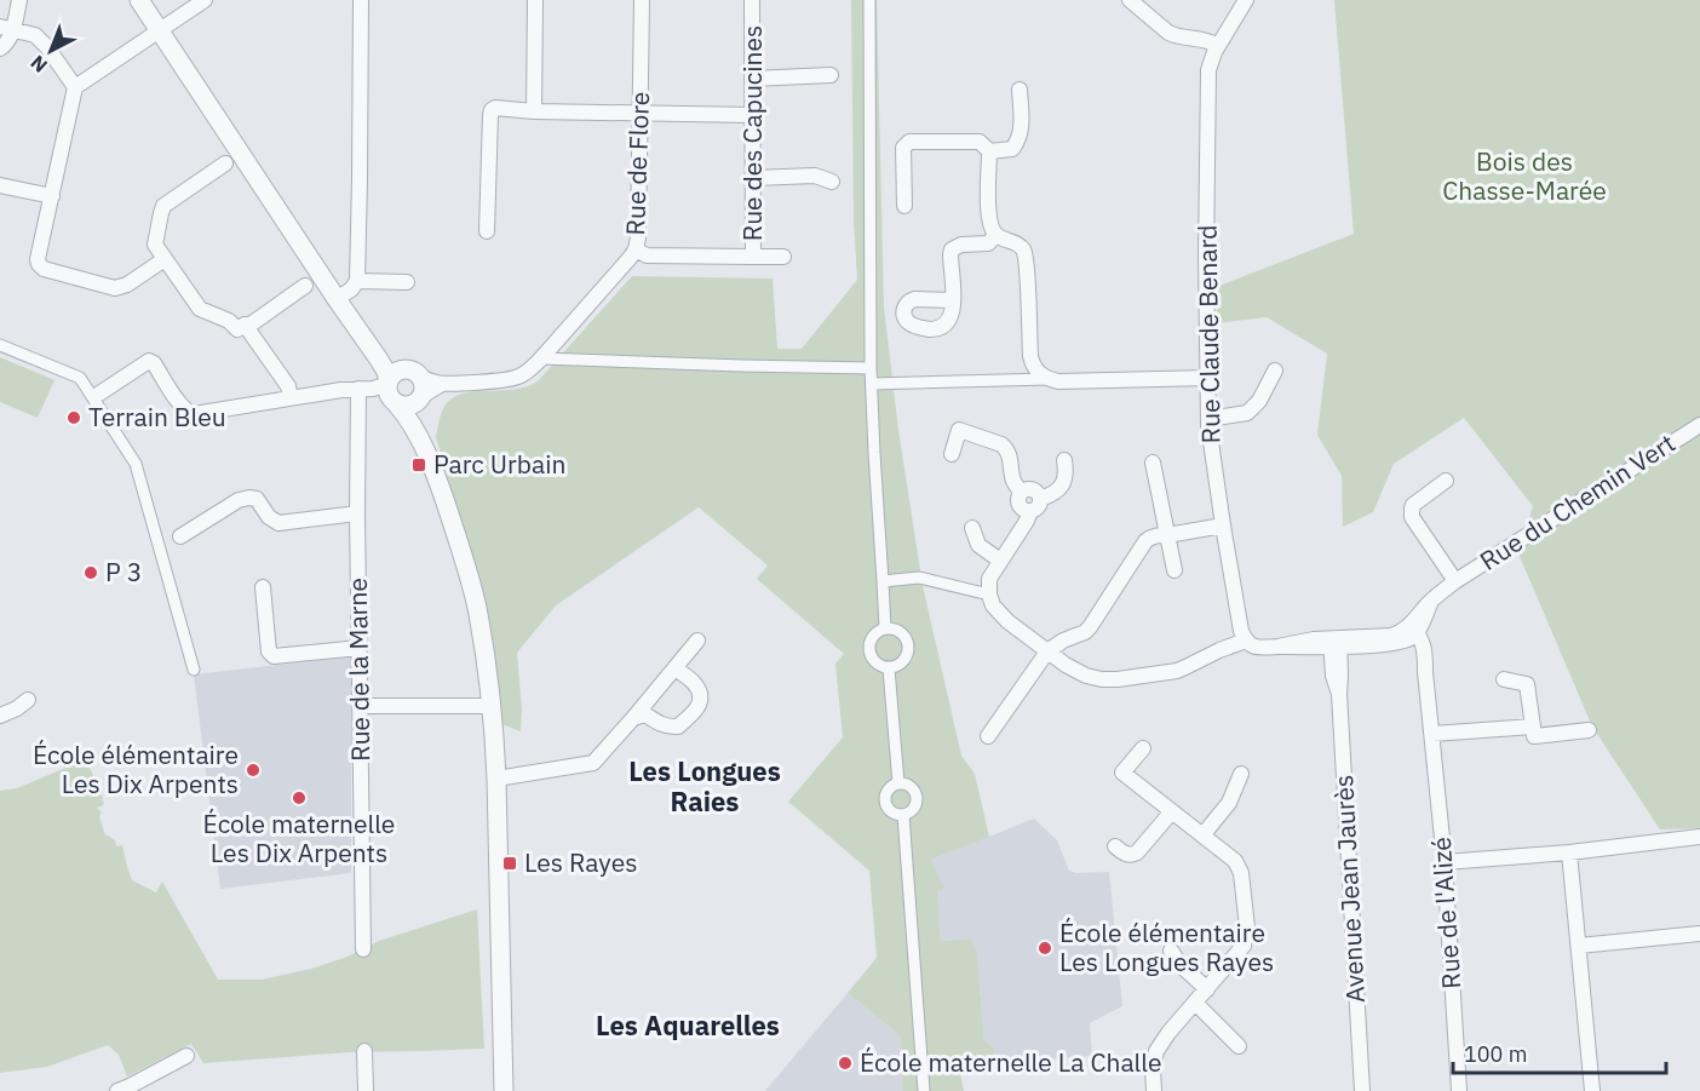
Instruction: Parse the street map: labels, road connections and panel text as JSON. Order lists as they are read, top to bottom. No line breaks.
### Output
{"streets":{"street":["Rue des Capucines","Rue de Flore","Rue Claude Benard","Rue du Chemin Vert","Rue de la Marne","Avenue Jean Jaurès","Rue de l'Alizé"]},"crossings":[["Rue de Flore","Rue de la Marne"],["Rue du Chemin Vert","Rue de l'Alizé"]],"districts":["Les Longues Raies","Les Aquarelles"],"parks":["Bois des Chasse-Marée"],"places":{"other":["Terrain Bleu","P 3","École élémentaire Les Dix Arpents","École maternelle Les Dix Arpents","École élémentaire Les Longues Rayes","École maternelle La Challe"],"transit":["Parc Urbain","Les Rayes"]},"scale_bar":"100 m","north":"bottom left"}
